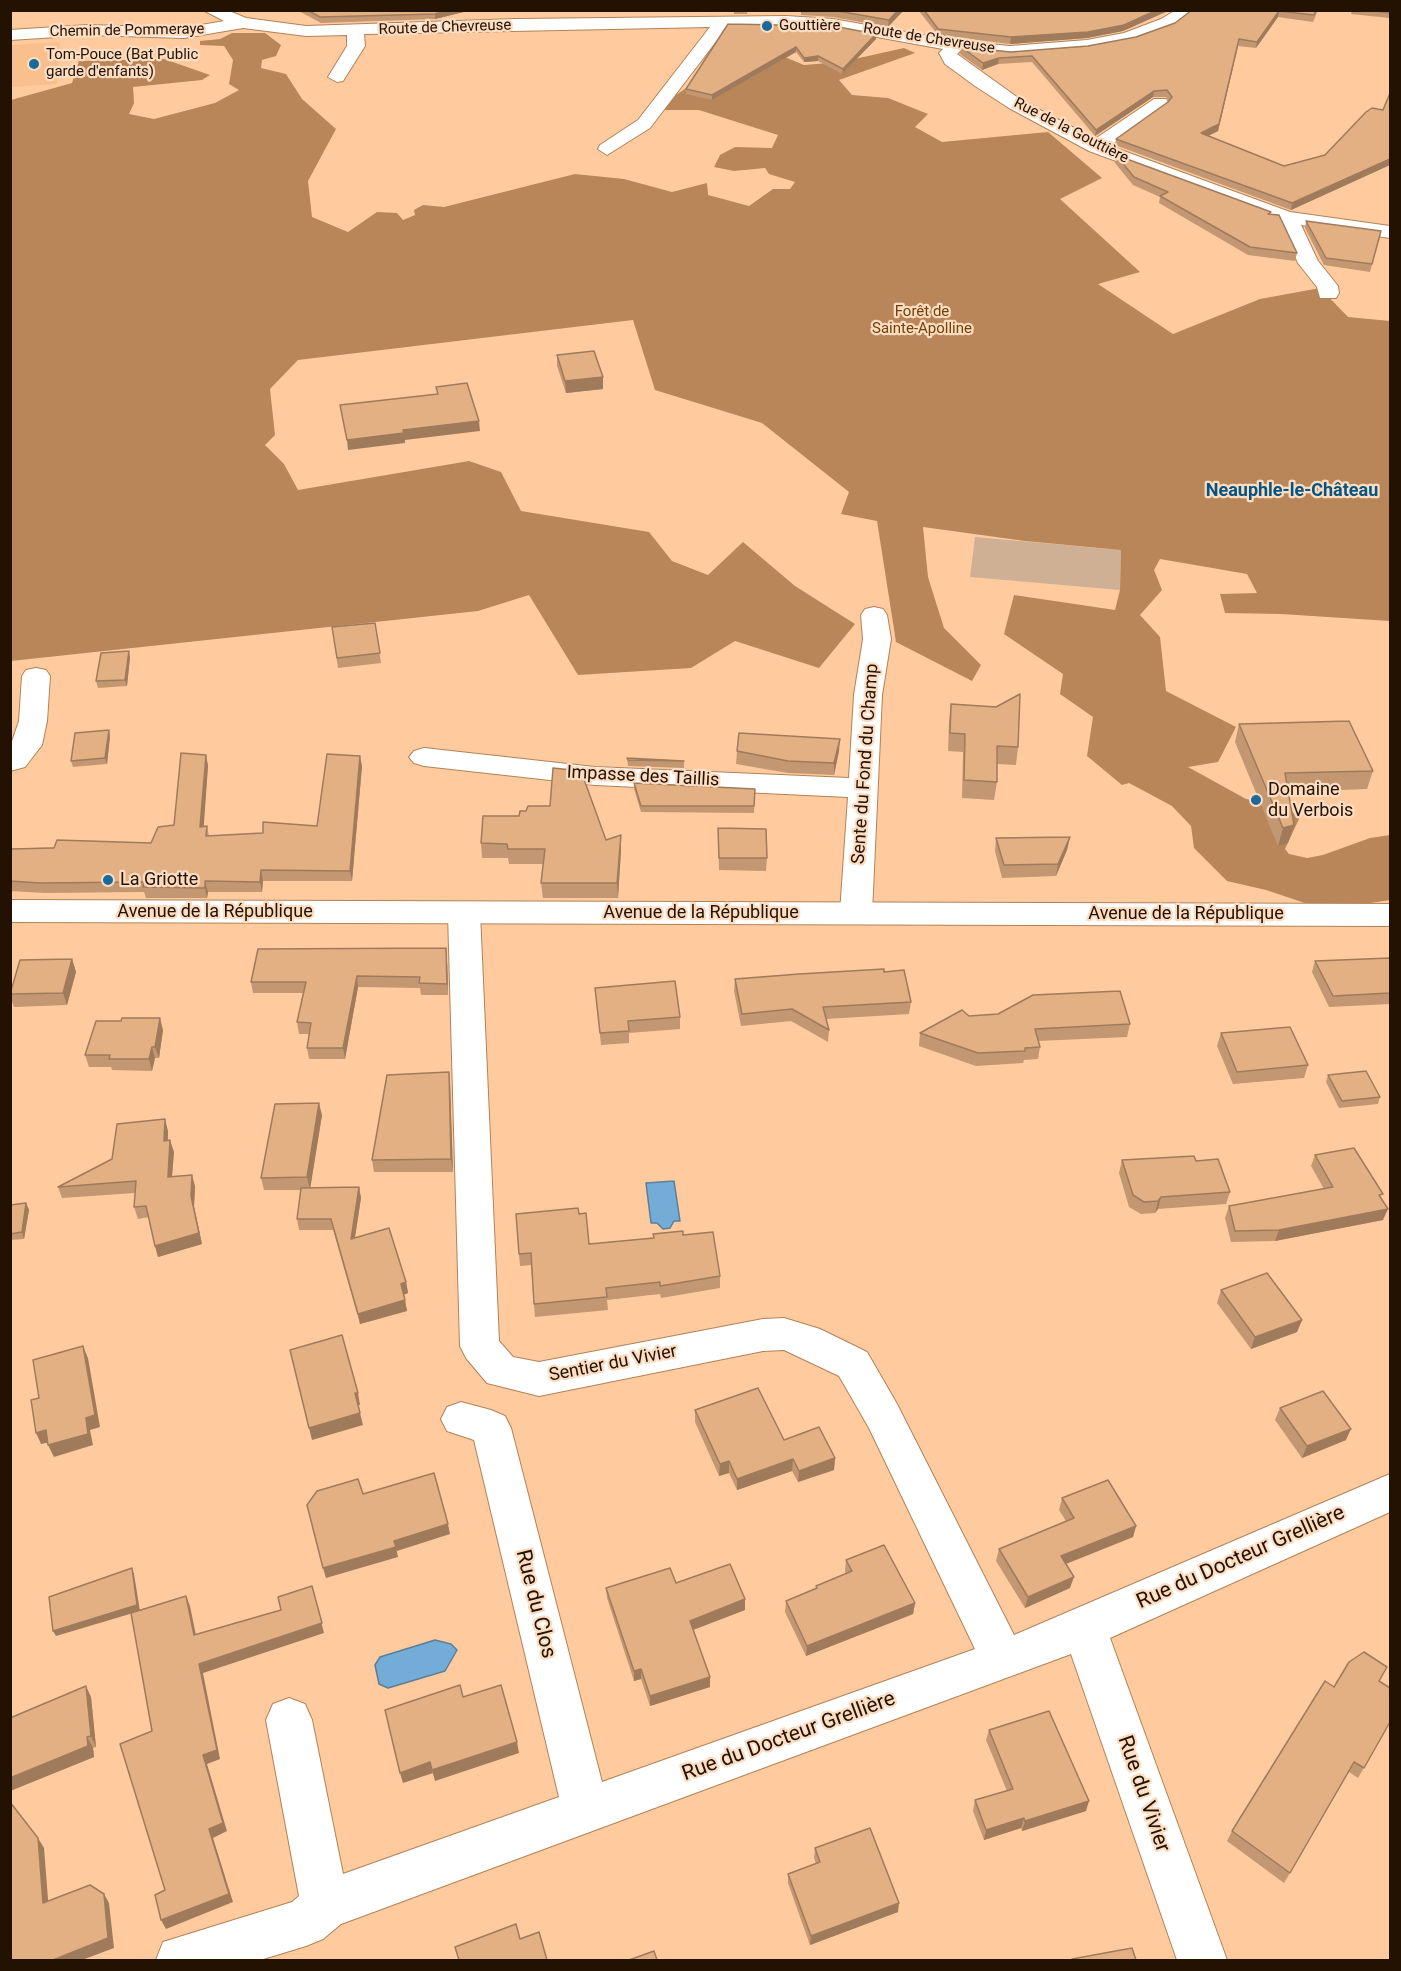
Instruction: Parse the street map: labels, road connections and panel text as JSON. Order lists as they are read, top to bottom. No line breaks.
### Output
{"streets":{"street":["Route de Chevreuse","Chemin de Pommeraye","Rue de la Gouttière","Sente du Fond du Champ","Impasse des Taillis","Avenue de la République","Sentier du Vivier","Rue du Docteur Grellière","Rue du Clos","Rue du Vivier"]},"crossings":[["Route de Chevreuse","Chemin de Pommeraye"],["Route de Chevreuse","Rue de la Gouttière"],["Sente du Fond du Champ","Impasse des Taillis"],["Sente du Fond du Champ","Avenue de la République"],["Avenue de la République","Sentier du Vivier"],["Sentier du Vivier","Rue du Docteur Grellière"],["Rue du Docteur Grellière","Rue du Clos"],["Rue du Docteur Grellière","Rue du Vivier"]],"districts":["Neauphle-le-Château"],"parks":["Forêt de Sainte-Apolline"],"places":["Gouttière","Tom-Pouce (Bat Public garde d'enfants)","Domaine du Verbois","La Griotte"]}
